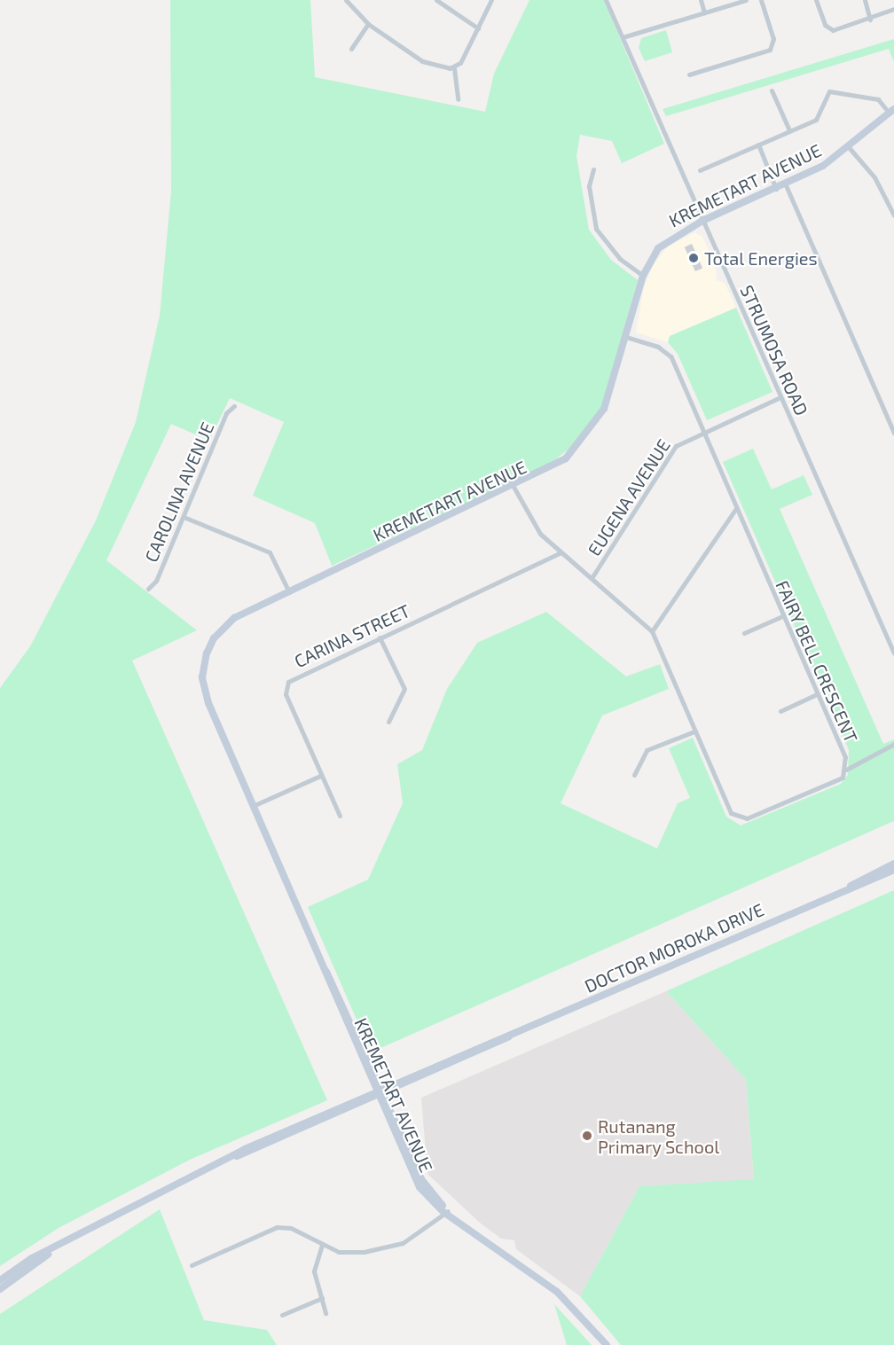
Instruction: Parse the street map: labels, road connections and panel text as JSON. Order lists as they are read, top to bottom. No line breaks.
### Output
{"streets":{"street":["KREMETART AVENUE","STRUMOSA ROAD","CAROLINA AVENUE","EUGENA AVENUE","CARINA STREET","FAIRY BELL CRESCENT","DOCTOR MOROKA DRIVE"]},"crossings":[["KREMETART AVENUE","STRUMOSA ROAD"],["KREMETART AVENUE","FAIRY BELL CRESCENT"],["KREMETART AVENUE","DOCTOR MOROKA DRIVE"],["STRUMOSA ROAD","EUGENA AVENUE"],["EUGENA AVENUE","FAIRY BELL CRESCENT"],["CARINA STREET","FAIRY BELL CRESCENT"]],"places":["Total Energies","Rutanang Primary School"]}
